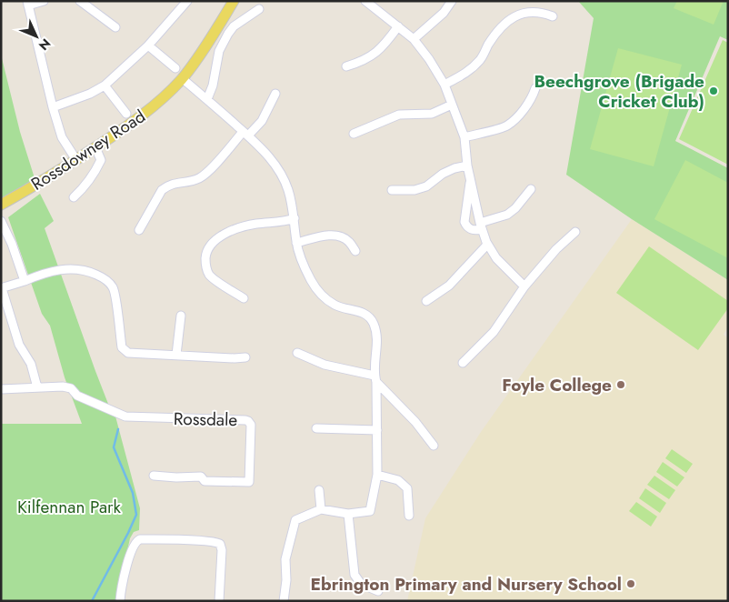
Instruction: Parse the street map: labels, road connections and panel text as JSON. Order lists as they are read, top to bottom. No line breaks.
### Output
{"streets":{"main road":["Rossdowney Road"],"street":["Rossdale"]},"parks":["Kilfennan Park"],"places":["Beechgrove (Brigade Cricket Club)","Foyle College","Ebrington Primary and Nursery School"],"north":"bottom right"}
